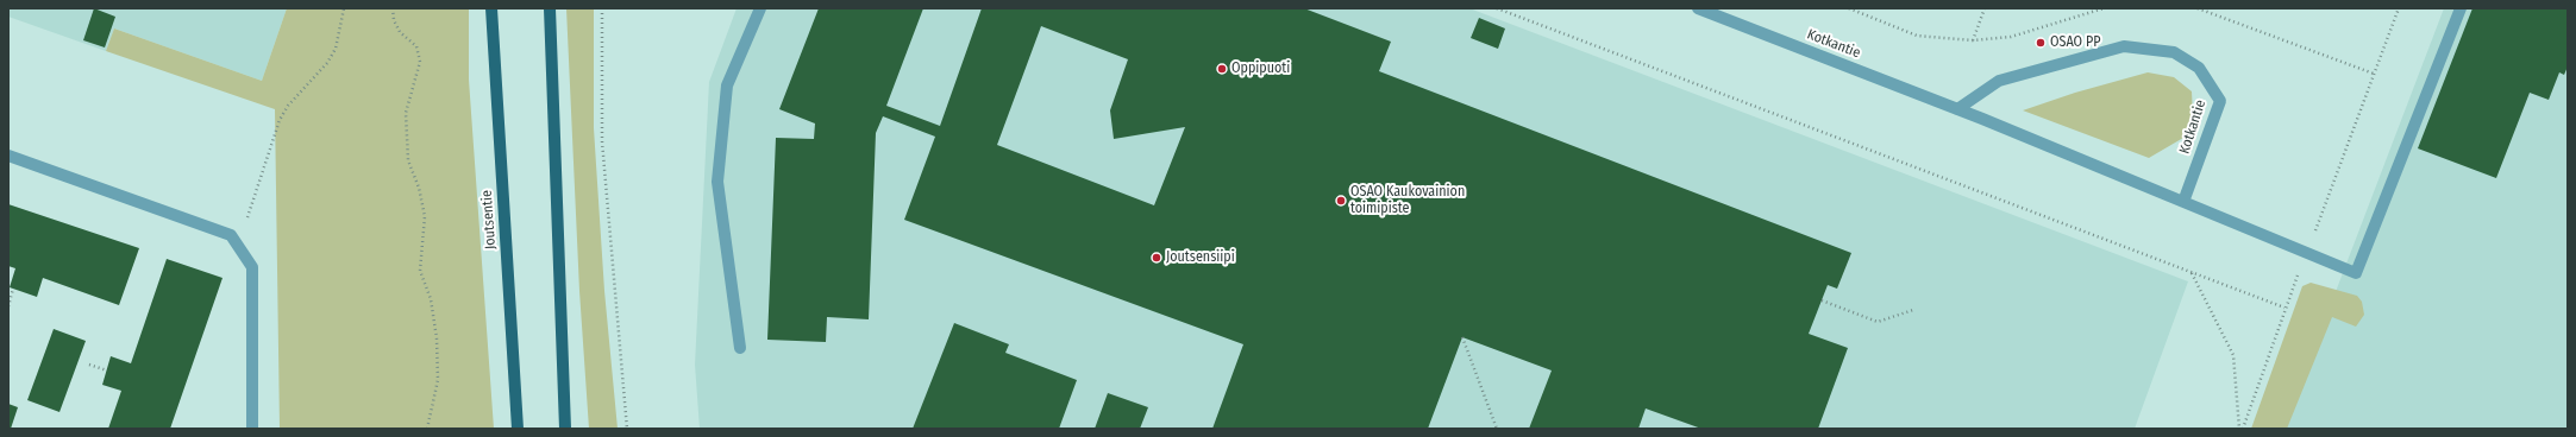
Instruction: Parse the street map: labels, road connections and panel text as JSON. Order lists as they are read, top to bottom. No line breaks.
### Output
{"streets":{"main road":["Joutsentie"],"street":["Kotkantie"]},"places":["OSAO PP","Oppipuoti","OSAO Kaukovainion toimipiste","Joutsensiipi"]}
